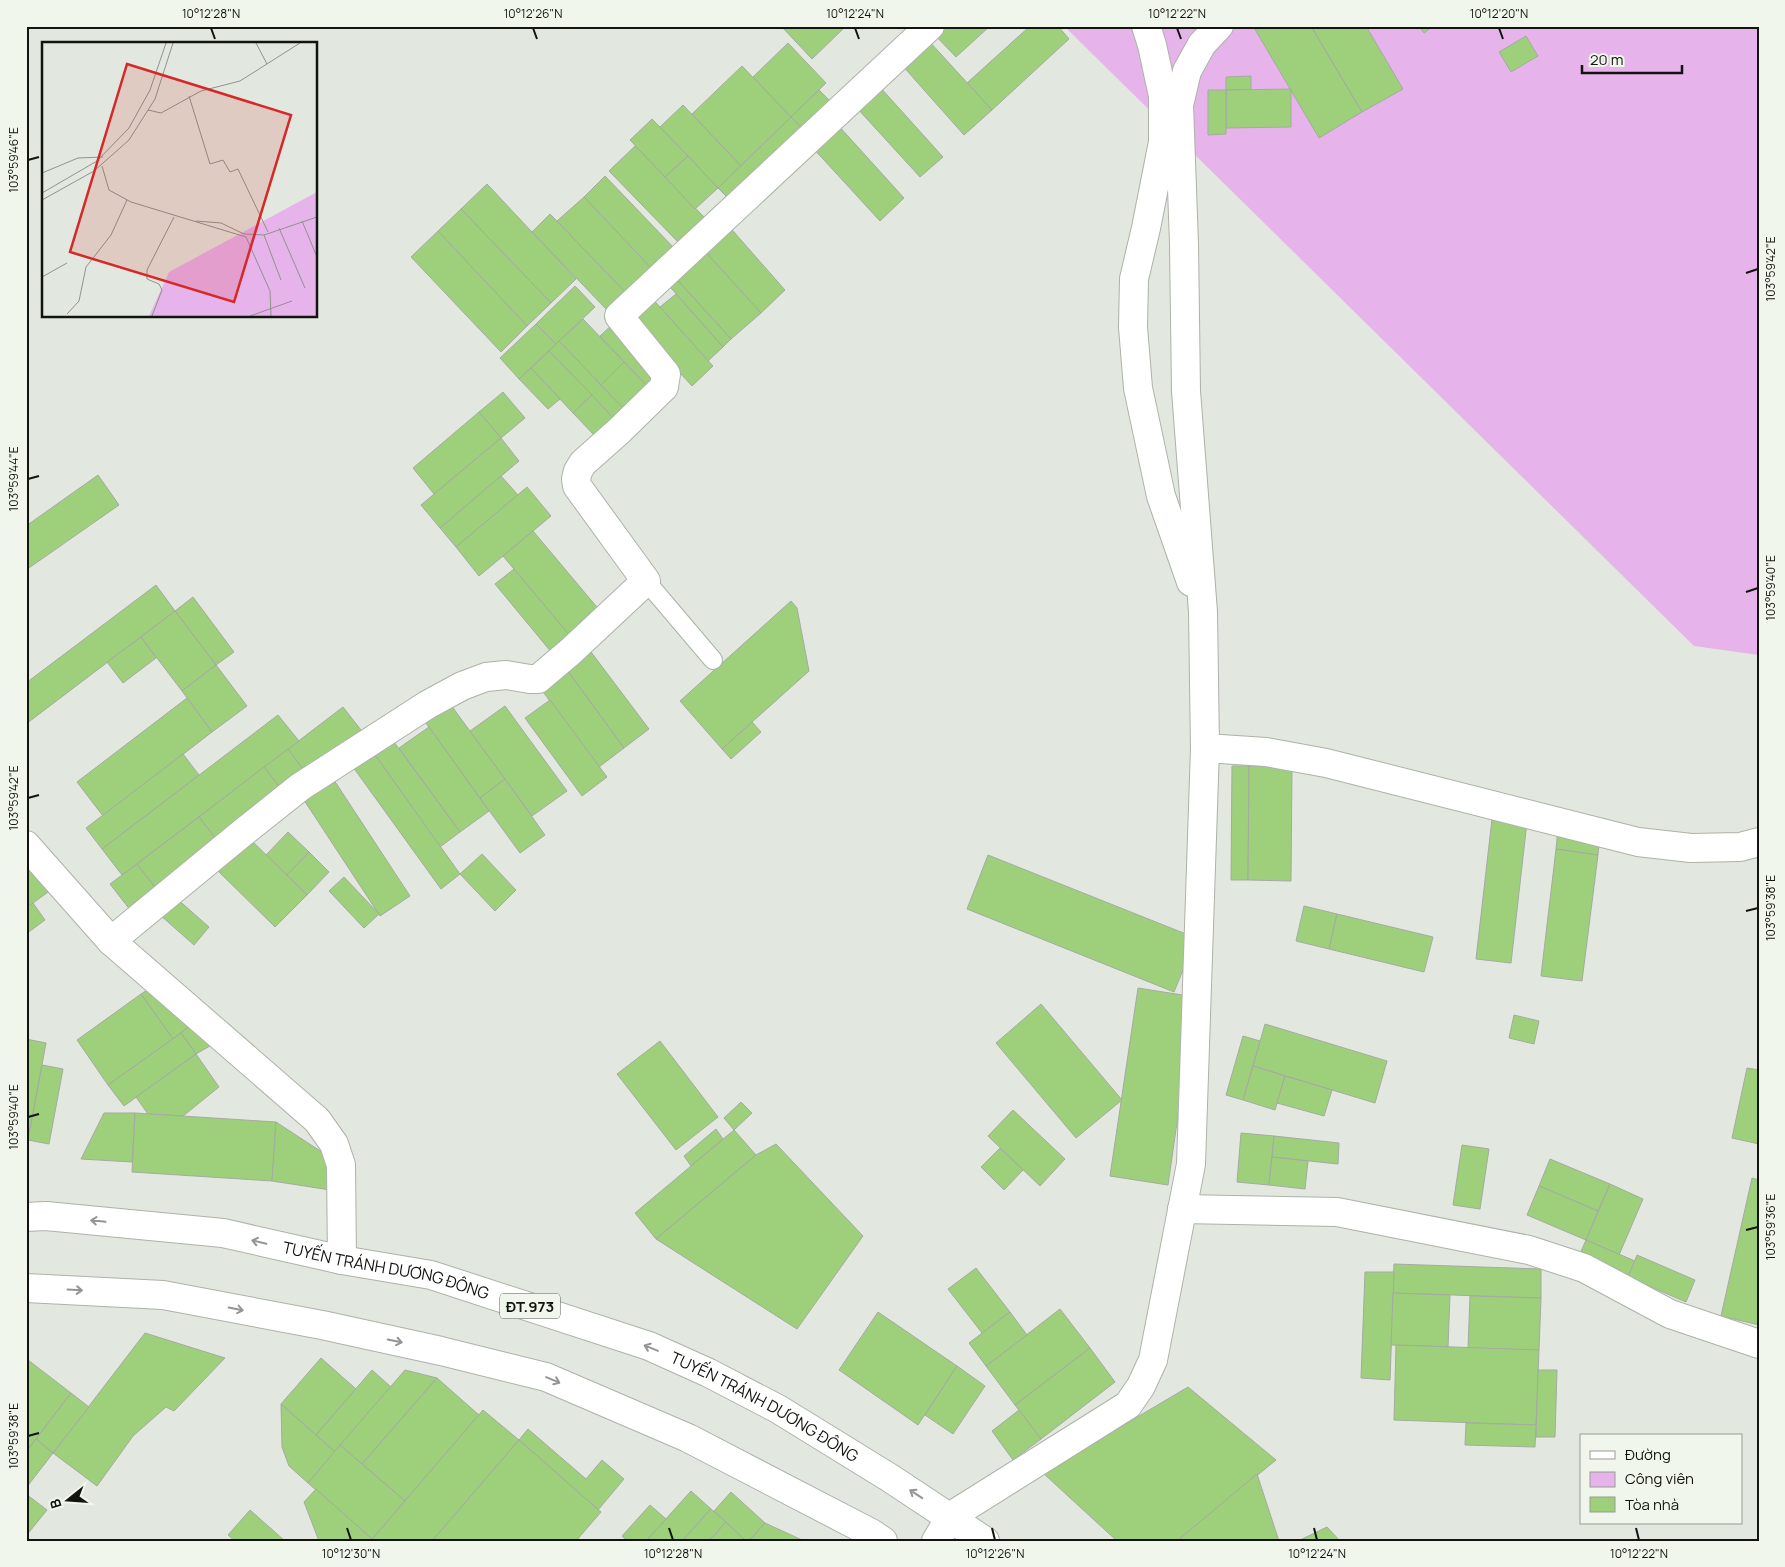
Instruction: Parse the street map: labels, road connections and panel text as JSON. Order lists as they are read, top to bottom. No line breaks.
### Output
{"streets":{"street":["TUYẾN TRÁNH DƯƠNG ĐÔNG","ĐT.973"]},"legend":["Đường","Công viên","Tòa nhà"],"scale_bar":"20 m","north":"left","coordinates":["10°12'28\"N","10°12'26\"N","10°12'24\"N","10°12'22\"N","10°12'20\"N","103°59'46\"E","103°59'42\"E","103°59'44\"E","103°59'40\"E","103°59'38\"E","103°59'36\"E","10°12'30\"N"]}
